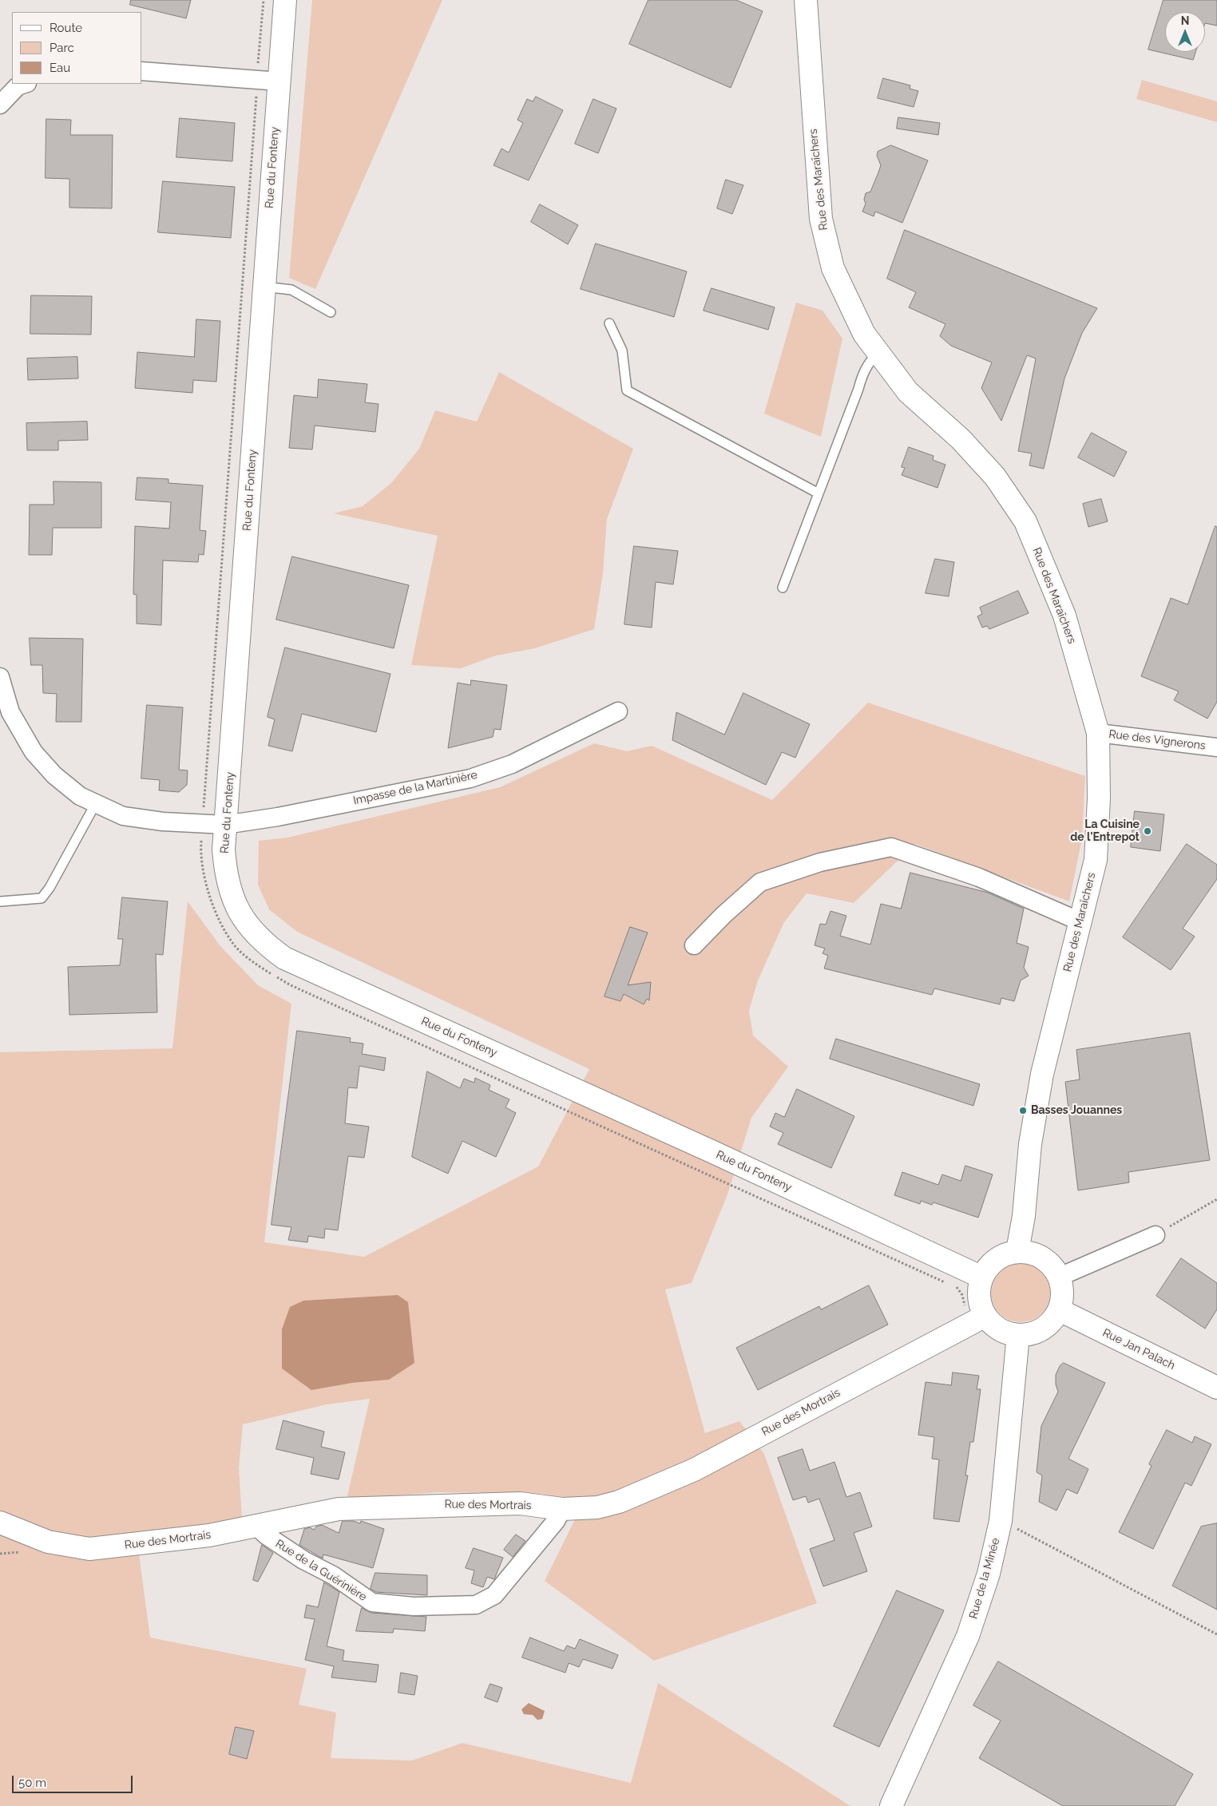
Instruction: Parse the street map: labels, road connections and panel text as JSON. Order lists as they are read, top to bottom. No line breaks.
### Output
{"streets":{"street":["Rue du Fonteny","Rue des Maraîchers","Rue des Vignerons","Impasse de la Martinière","Rue Jan Palach","Rue des Mortrais","Rue de la Guérinière","Rue de la Minée"]},"crossings":[["Rue du Fonteny","Rue des Maraîchers"],["Rue du Fonteny","Impasse de la Martinière"],["Rue du Fonteny","Rue Jan Palach"],["Rue du Fonteny","Rue des Mortrais"],["Rue du Fonteny","Rue de la Minée"],["Rue des Maraîchers","Rue des Vignerons"],["Rue des Maraîchers","Rue Jan Palach"],["Rue des Maraîchers","Rue des Mortrais"],["Rue des Maraîchers","Rue de la Minée"],["Rue Jan Palach","Rue des Mortrais"],["Rue Jan Palach","Rue de la Minée"],["Rue des Mortrais","Rue de la Guérinière"],["Rue des Mortrais","Rue de la Minée"]],"places":["La Cuisine de l'Entrepot","Basses Jouannes"],"legend":["Route","Parc","Eau"],"scale_bar":"50 m","north":"top"}
